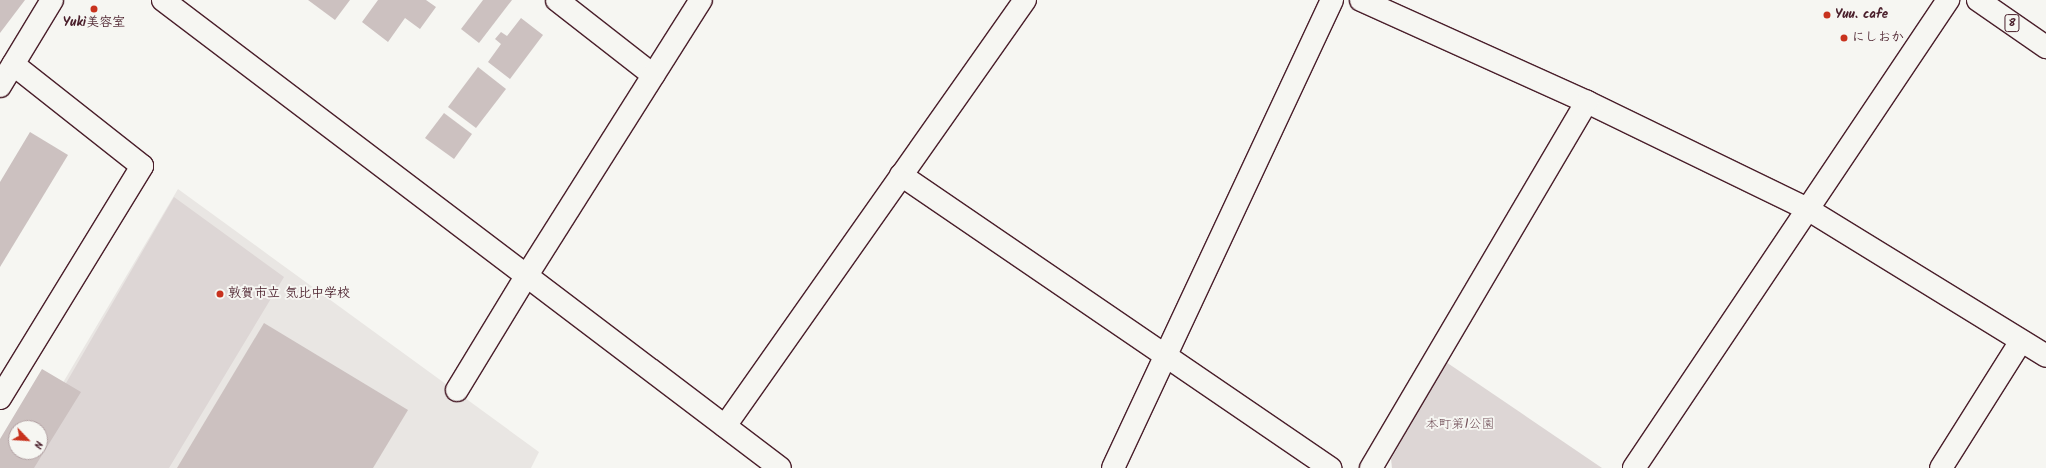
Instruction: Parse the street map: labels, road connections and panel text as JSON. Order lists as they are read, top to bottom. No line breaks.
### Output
{"streets":{"main road":["8"]},"parks":["本町第1公園"],"places":["Yuki美容室","Yuu. cafe","にしおか","敦賀市立 気比中学校"],"north":"bottom right"}
